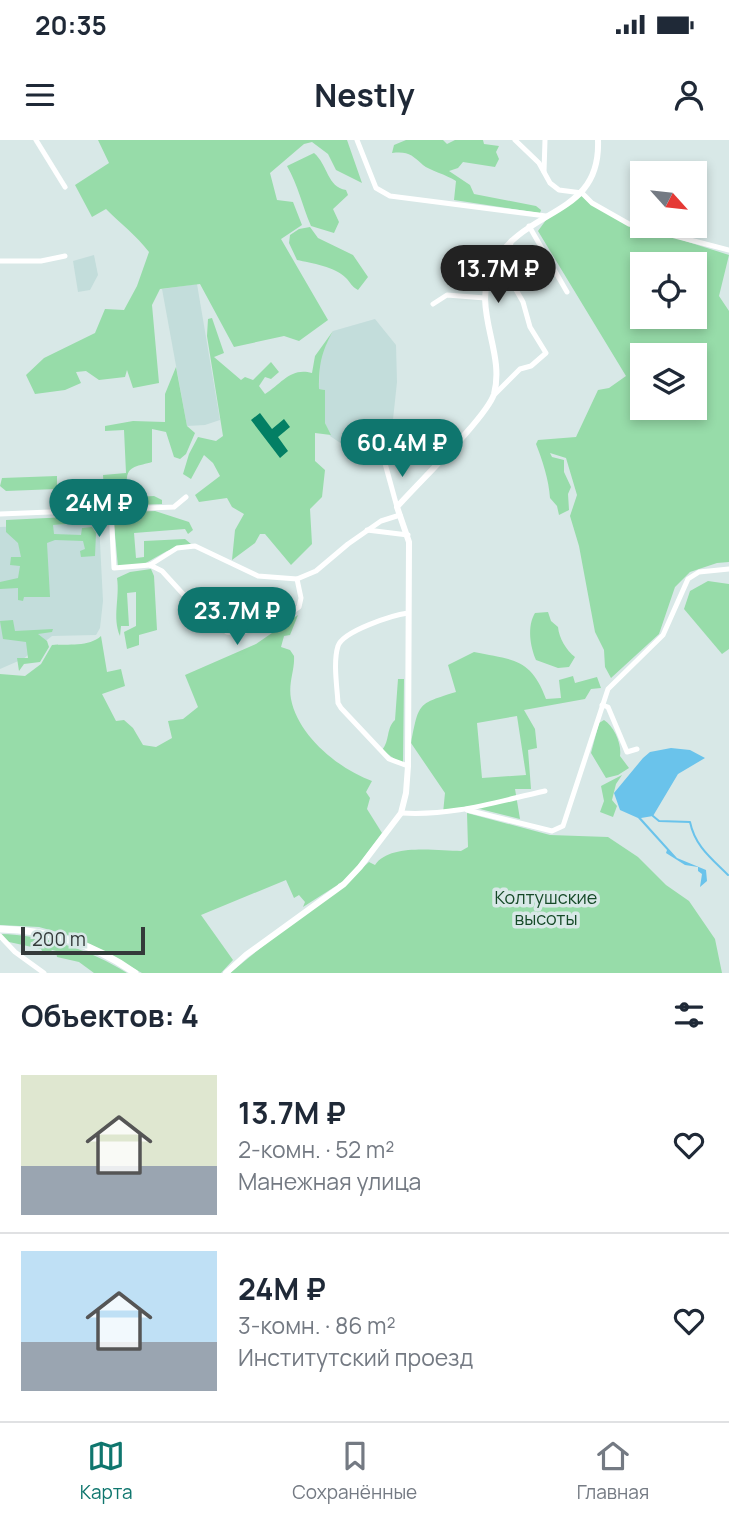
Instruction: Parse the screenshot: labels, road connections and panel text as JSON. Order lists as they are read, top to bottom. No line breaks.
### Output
{"parks":["Колтушские высоты"],"scale_bar":"200 m","north":"bottom right","page":{"status":"20:35","header":"Nestly","price":["13.7M ₽","60.4M ₽","24M ₽","23.7M ₽"],"scale":"200 m","heading":"Объектов: 4","list":[{"name":"13.7M ₽","note":"2-комн. · 52 m² · Манежная улица"},{"name":"24M ₽","note":"3-комн. · 86 m² · Институтский проезд"}],"tabs":["Карта","Сохранённые","Главная"]}}
